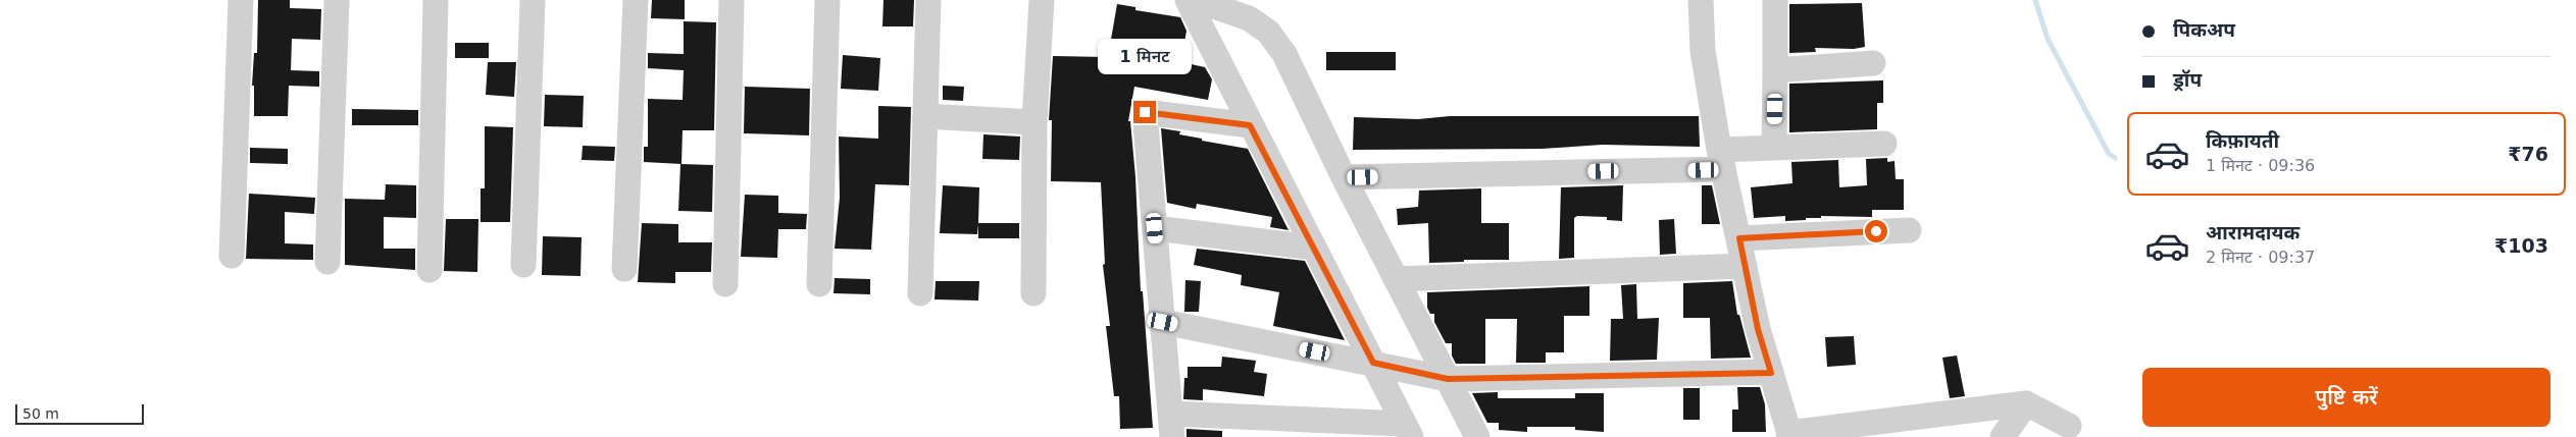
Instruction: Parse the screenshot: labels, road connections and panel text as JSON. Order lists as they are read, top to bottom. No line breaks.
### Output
{"scale_bar":"50 m","page":{"banner":["पिकअप","ड्रॉप"],"bubble":"1 मिनट","list":[{"name":"किफ़ायती","note":"1 मिनट · 09:36","value":"₹76"},{"name":"आरामदायक","note":"2 मिनट · 09:37","value":"₹103"}],"buttons":"पुष्टि करें","scale":"50 m"}}
